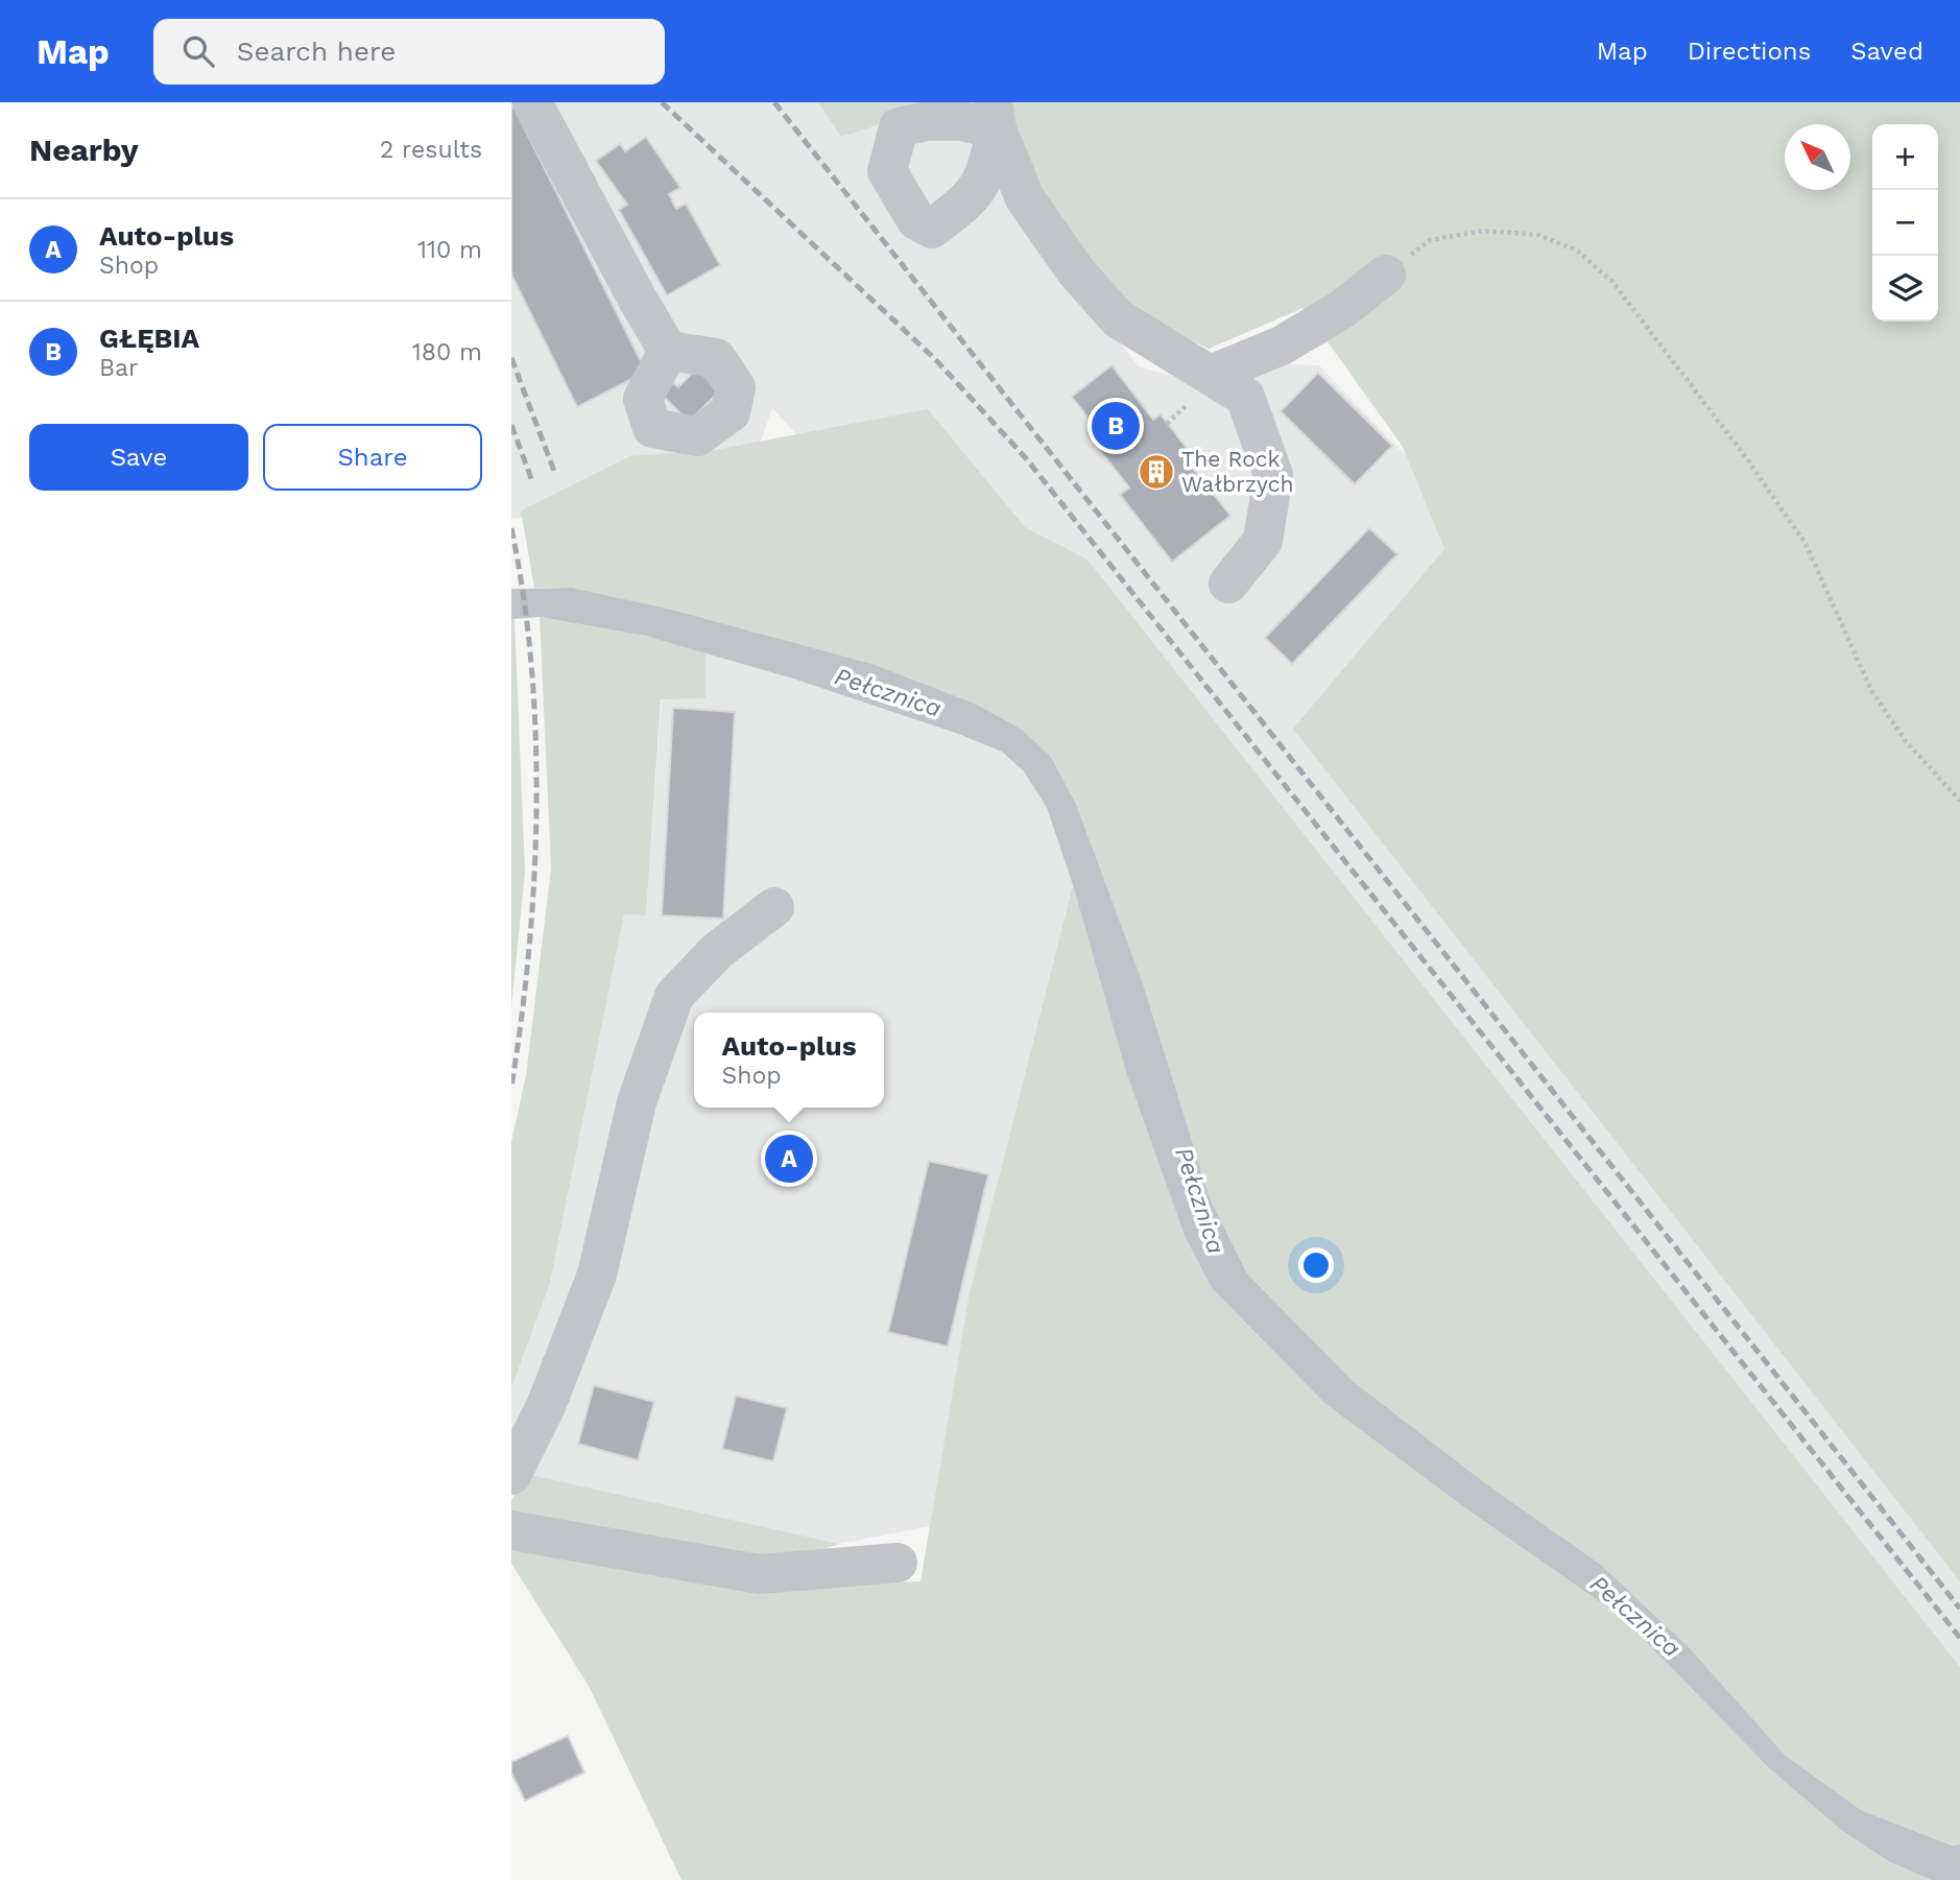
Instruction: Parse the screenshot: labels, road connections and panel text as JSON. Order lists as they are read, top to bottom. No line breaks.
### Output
{"water":["Pełcznica"],"places":{"building":["The Rock Wałbrzych"]},"north":"top left","page":{"header":"Map","search":"Search here","nav":["Map","Directions","Saved"],"heading":["Nearby","2 results"],"map_buttons":["+","−"],"list":[{"mark":"A","name":"Auto-plus","note":"Shop","value":"110 m"},{"mark":"B","name":"GŁĘBIA","note":"Bar","value":"180 m"}],"pins":["B","A"],"buttons":["Save","Share"],"popup":["Auto-plus","Shop"]}}
